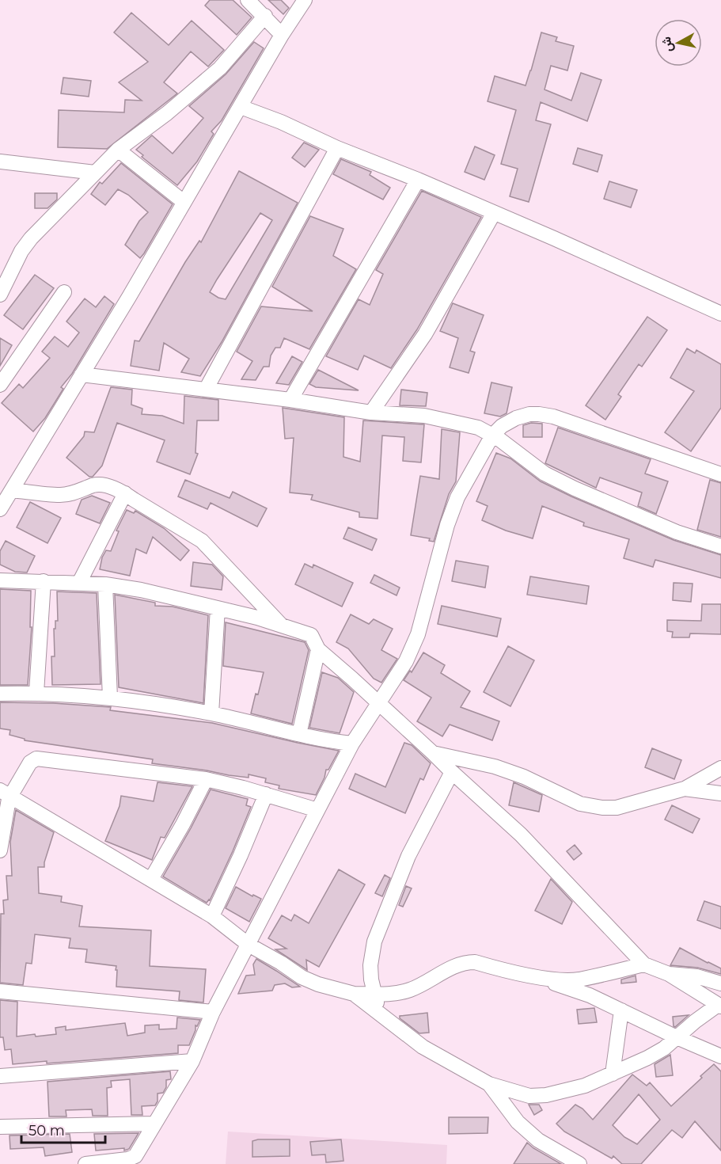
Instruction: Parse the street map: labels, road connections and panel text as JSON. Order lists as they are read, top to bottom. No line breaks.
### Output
{"scale_bar":"50 m","north":"left"}
